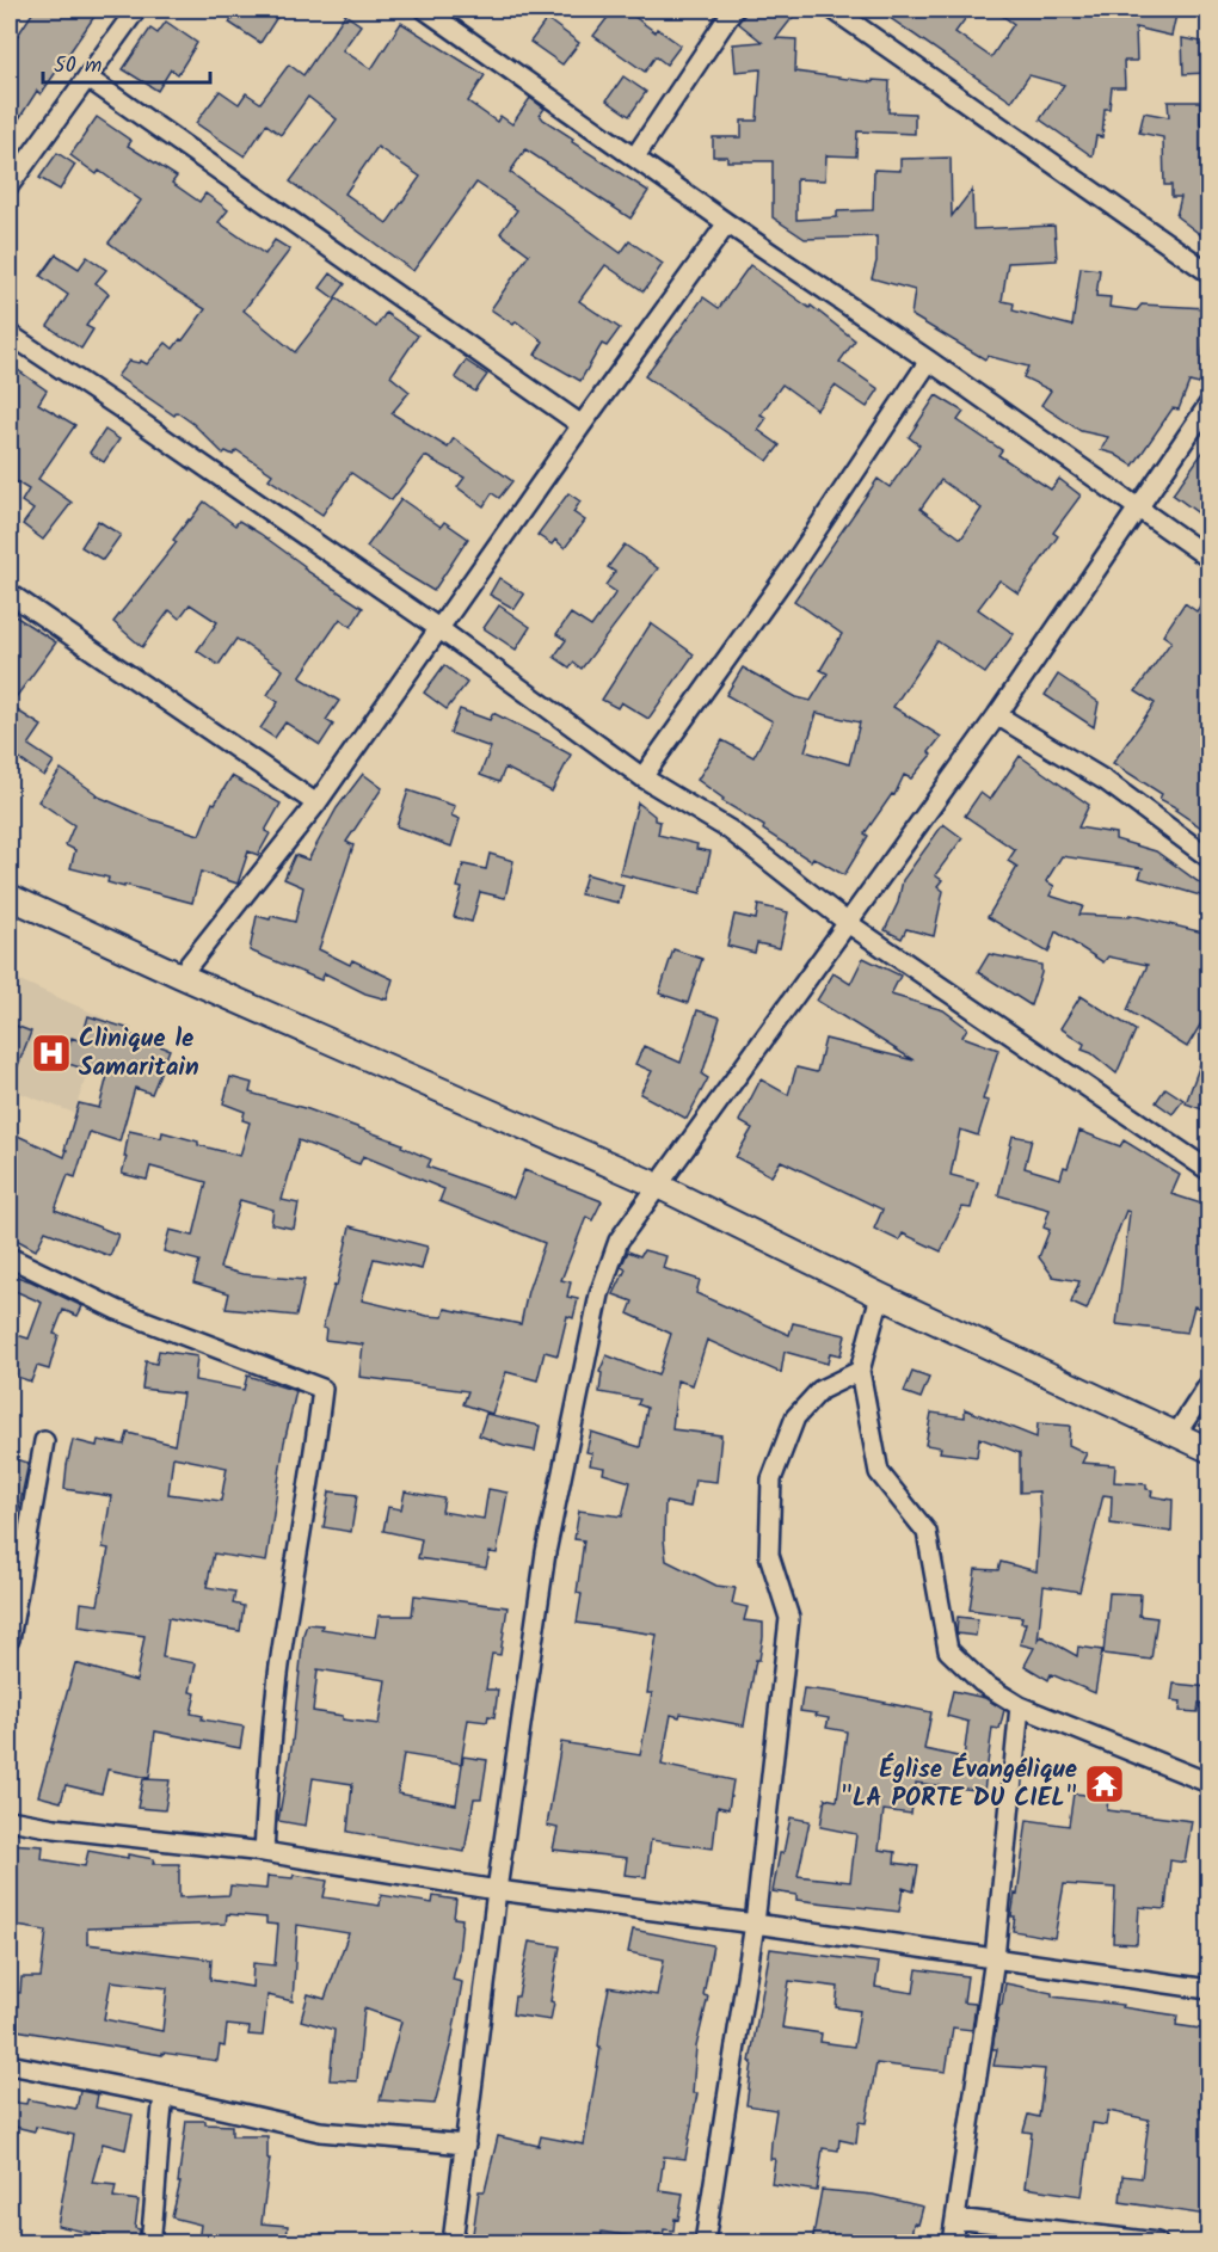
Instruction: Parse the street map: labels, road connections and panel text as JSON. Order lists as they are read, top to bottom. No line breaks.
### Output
{"places":{"hospital":["Clinique le Samaritain"],"temple":["Église Évangélique \"LA PORTE DU CIEL\""]},"scale_bar":"50 m"}
